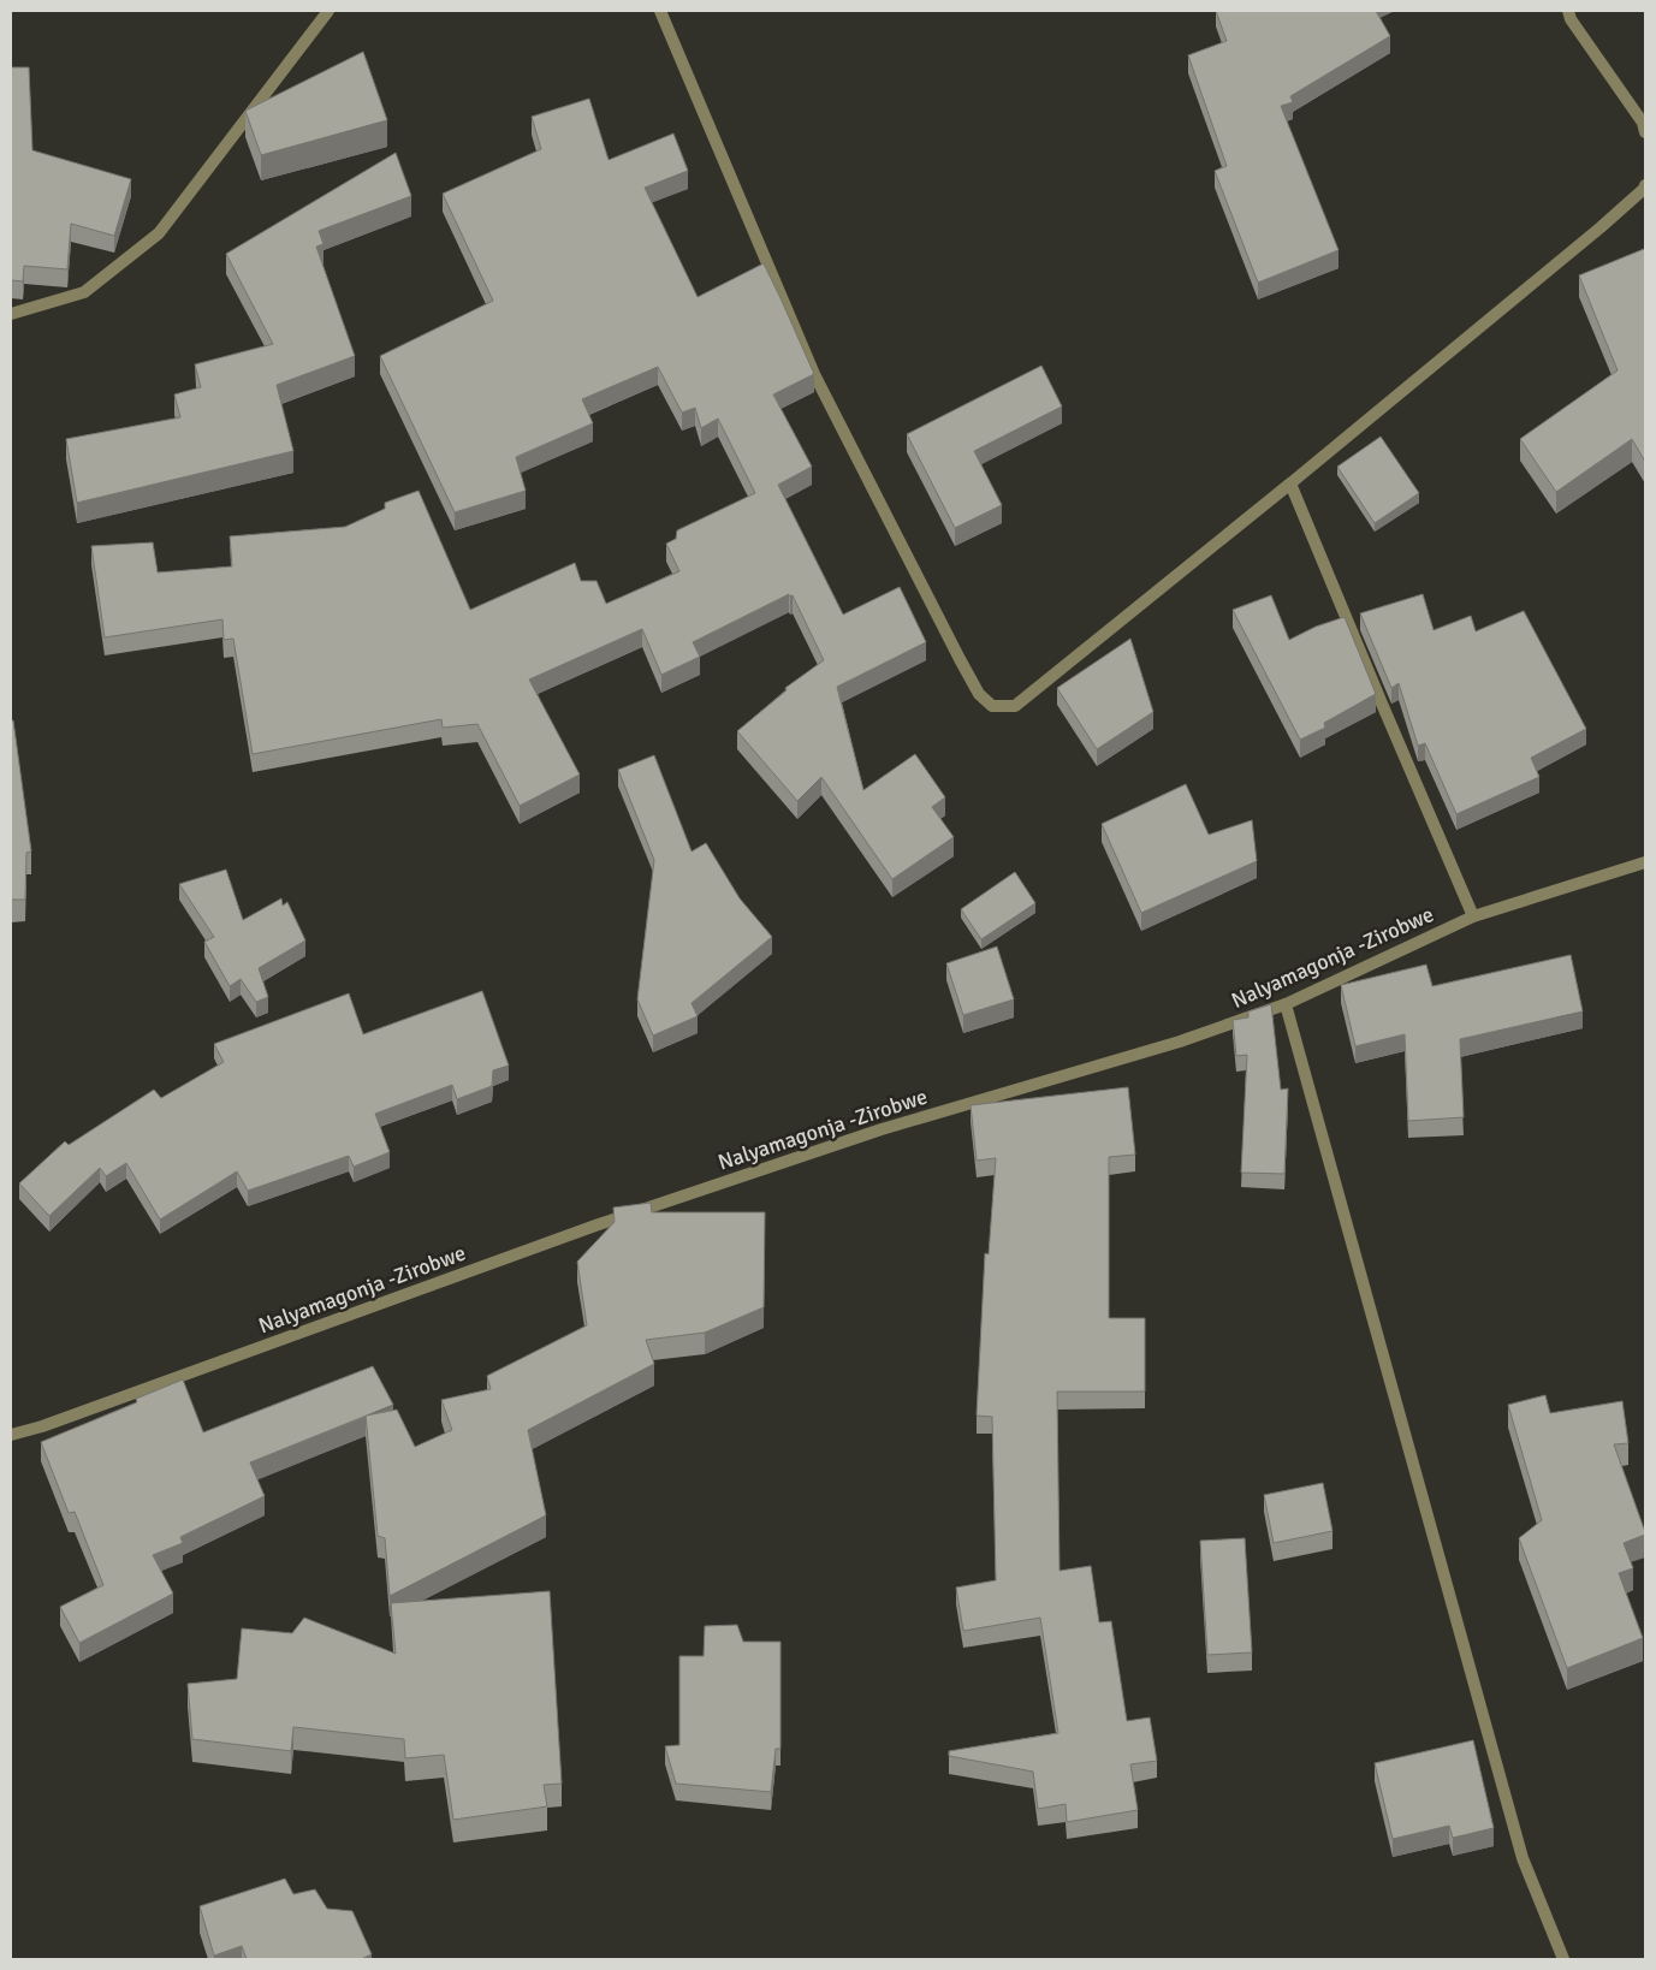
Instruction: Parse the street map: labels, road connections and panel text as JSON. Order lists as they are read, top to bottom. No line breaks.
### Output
{"streets":{"street":["Nalyamagonja -Zirobwe"]}}
